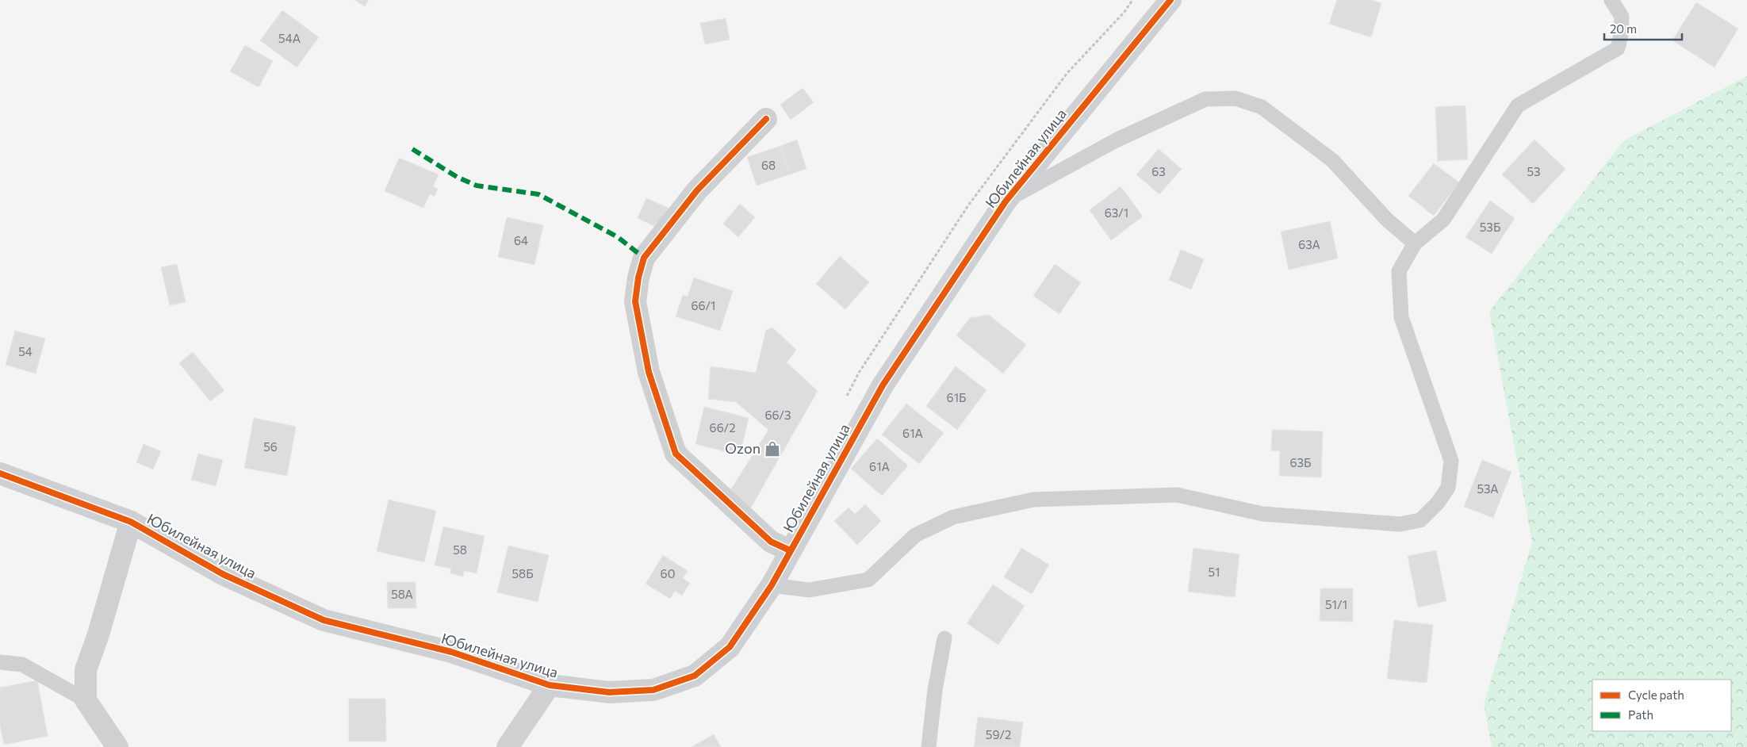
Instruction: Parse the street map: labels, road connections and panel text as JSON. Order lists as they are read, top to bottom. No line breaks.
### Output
{"streets":{"street":["Юбилейная улица"]},"places":{"shop":["Ozon"]},"house_numbers":["54А","68","63","53","63/1","53Б","64","63А","66/1","54","61Б","66/3","66/2","61А","56","63Б","61А","53А","58","51","58Б","60","58А","51/1","59/2"],"legend":["Cycle path","Path"],"scale_bar":"20 m"}
